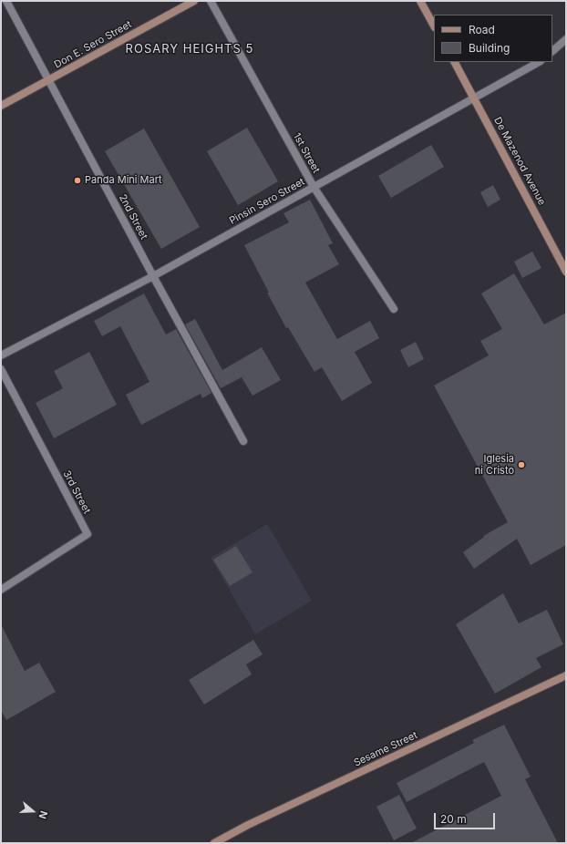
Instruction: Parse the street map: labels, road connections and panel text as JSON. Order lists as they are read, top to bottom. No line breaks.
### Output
{"streets":{"street":["Don E. Sero Street","1st Street","De Mazenod Avenue","Pinsin Sero Street","2nd Street","3rd Street","Sesame Street"]},"crossings":[["Don E. Sero Street","2nd Street"],["1st Street","Pinsin Sero Street"],["De Mazenod Avenue","Pinsin Sero Street"],["Pinsin Sero Street","2nd Street"]],"districts":["ROSARY HEIGHTS 5"],"places":["Panda Mini Mart","Iglesia ni Cristo"],"legend":["Road","Building"],"scale_bar":"20 m","north":"right"}
